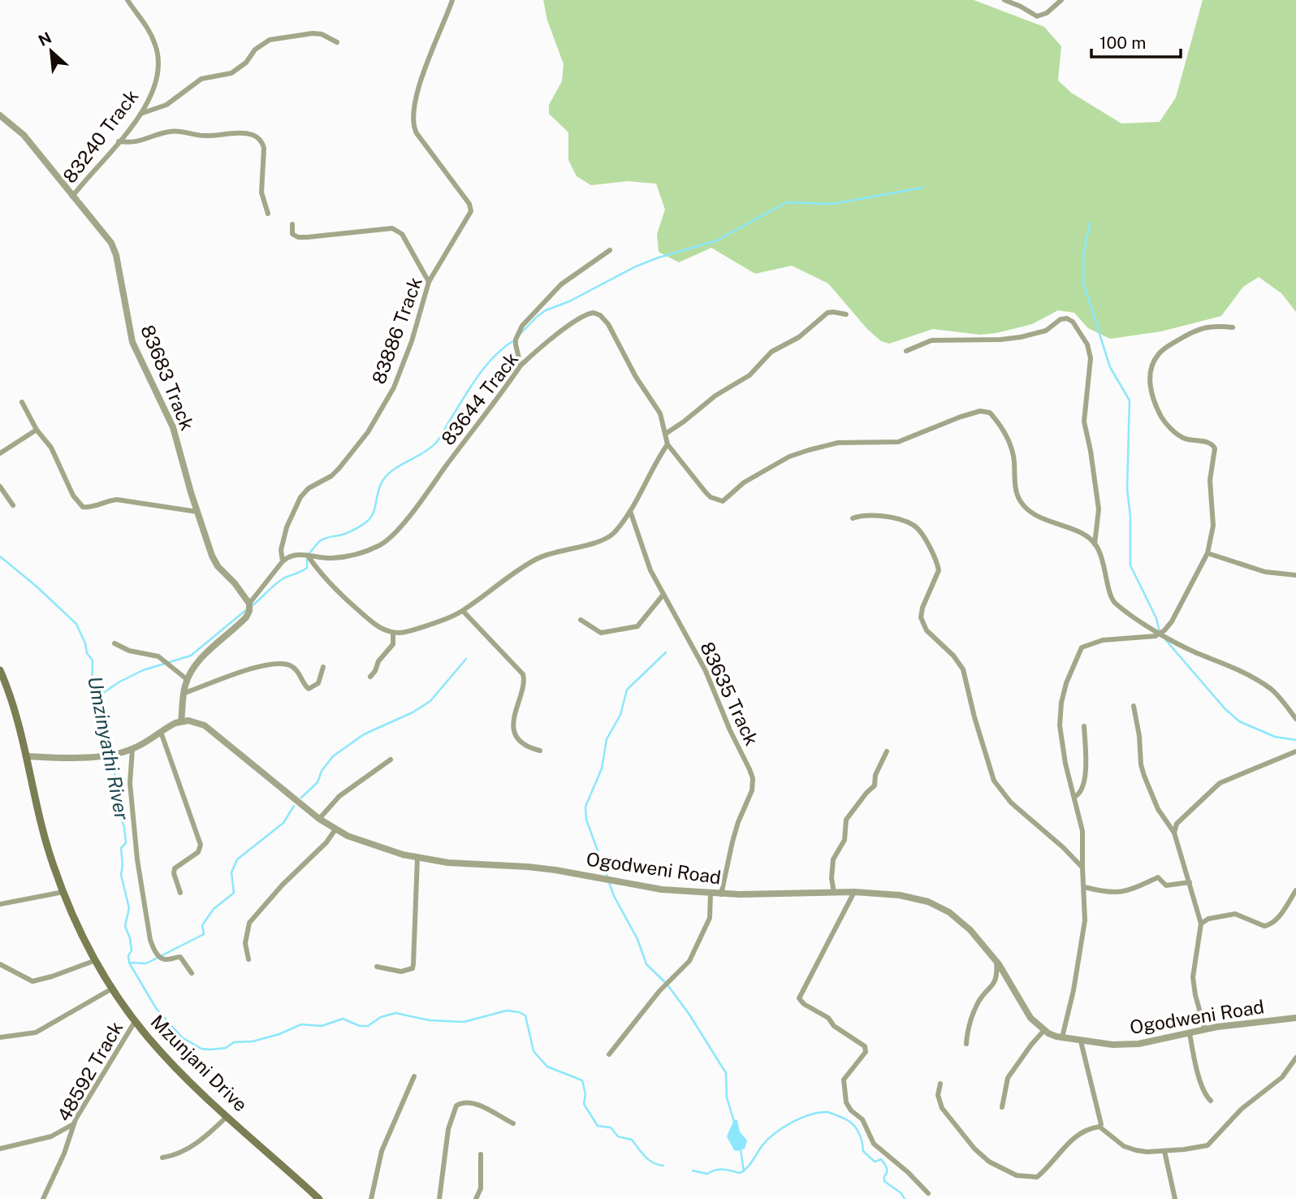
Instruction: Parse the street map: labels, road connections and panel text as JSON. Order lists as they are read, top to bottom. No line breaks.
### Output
{"streets":{"main road":["Mzunjani Drive"],"street":["83240 Track","83886 Track","83683 Track","83644 Track","83635 Track","Ogodweni Road","48592 Track"]},"crossings":[["83240 Track","83683 Track"],["83886 Track","83644 Track"],["83635 Track","Ogodweni Road"],["Mzunjani Drive","48592 Track"]],"water":["Umzinyathi River"],"scale_bar":"100 m","north":"top left"}
